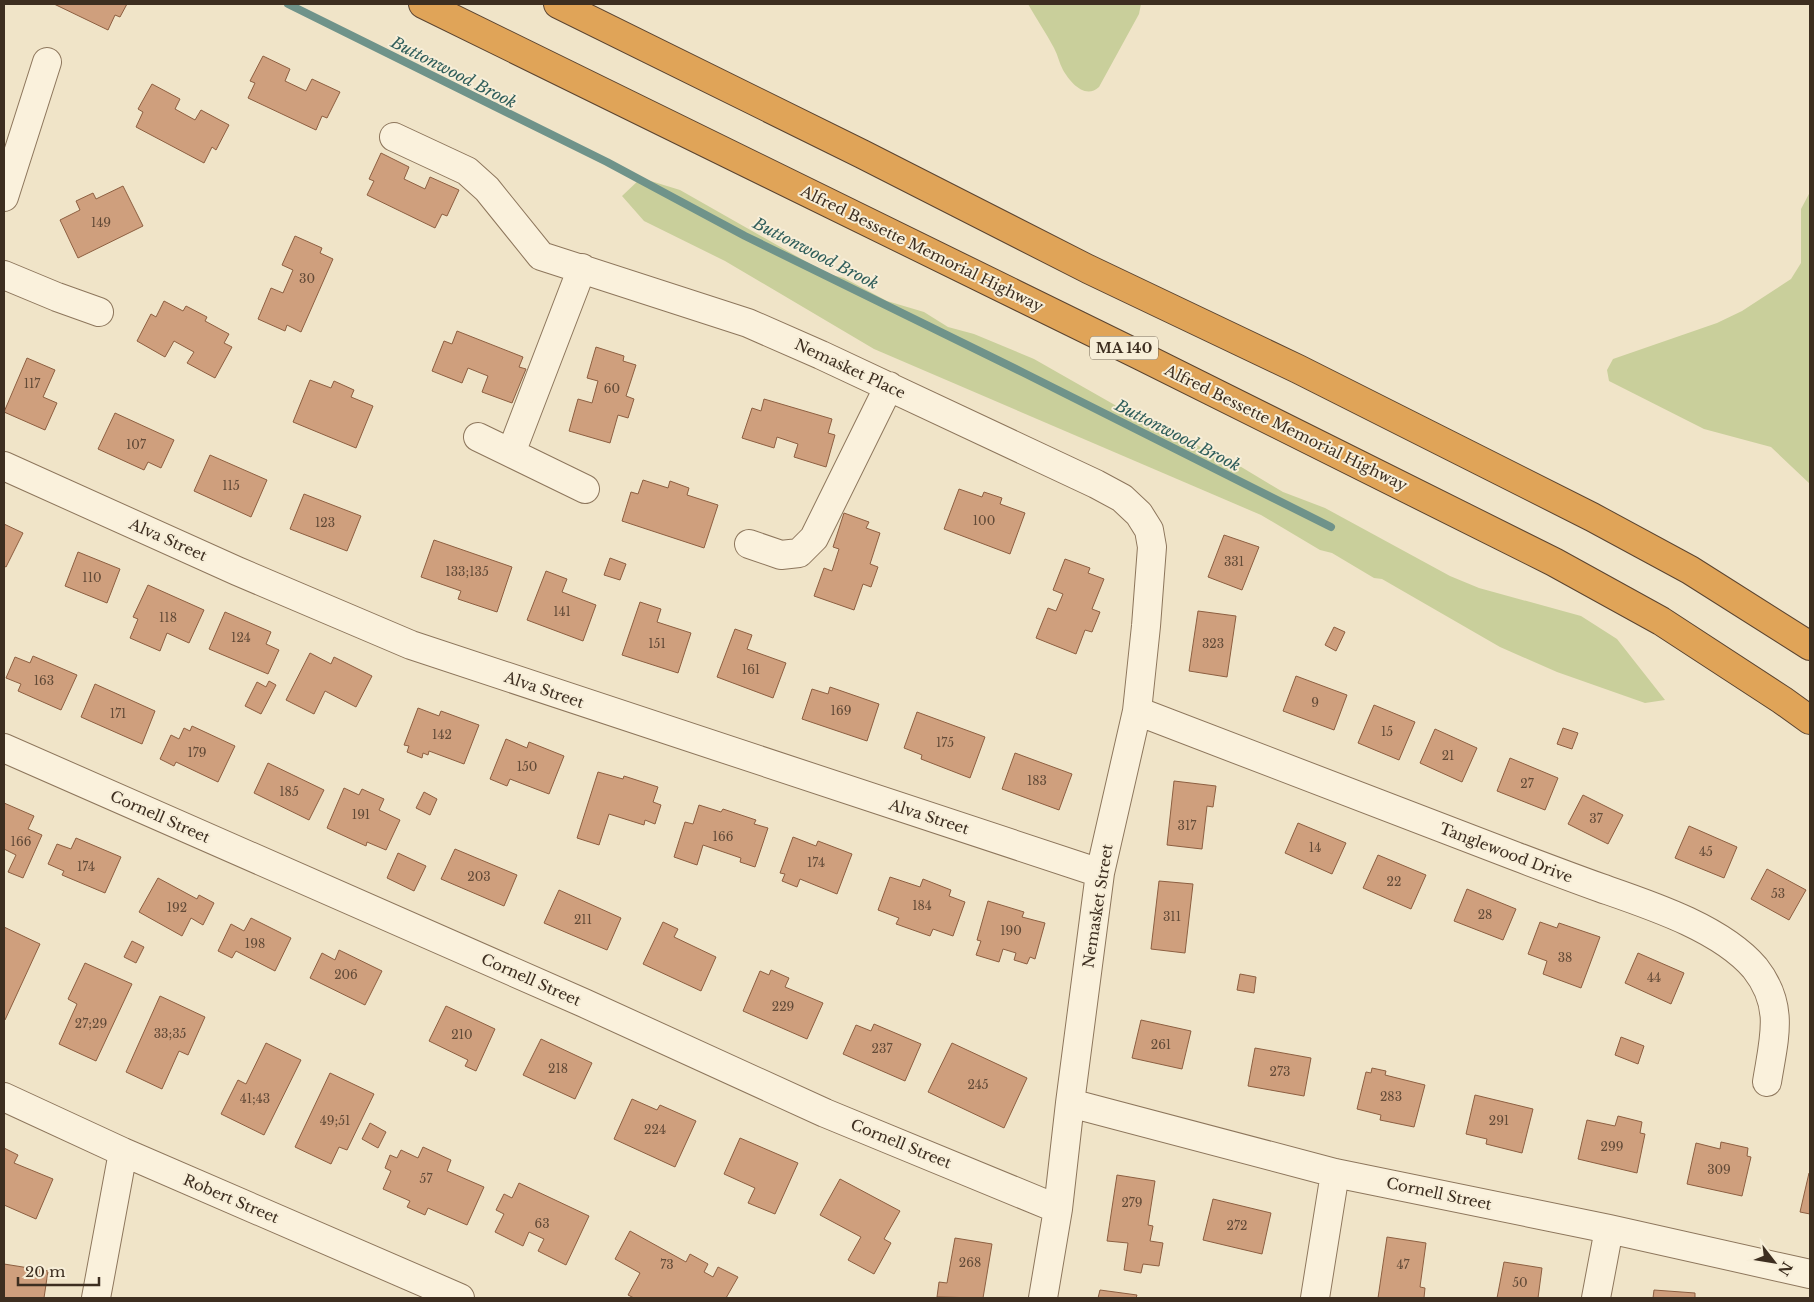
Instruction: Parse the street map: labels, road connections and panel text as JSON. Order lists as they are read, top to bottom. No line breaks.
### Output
{"streets":{"highway":["Alfred Bessette Memorial Highway","MA 140"],"street":["Nemasket Place","Alva Street","Cornell Street","Tanglewood Drive","Nemasket Street","Robert Street"]},"crossings":[["Nemasket Place","Nemasket Street"],["Alva Street","Nemasket Street"],["Cornell Street","Nemasket Street"],["Tanglewood Drive","Nemasket Street"]],"water":["Buttonwood Brook"],"house_numbers":["149","30","117","60","107","115","100","123","331","133;135","110","141","118","124","151","323","161","163","9","169","171","15","142","175","179","21","150","183","27","185","191","37","317","166","166","14","45","174","174","203","22","53","184","192","28","311","211","190","198","38","206","44","229","27;29","33;35","210","261","237","218","273","245","283","41;43","49;51","291","224","299","309","57","279","63","272","268","73","47","50"],"scale_bar":"20 m","north":"bottom right"}
